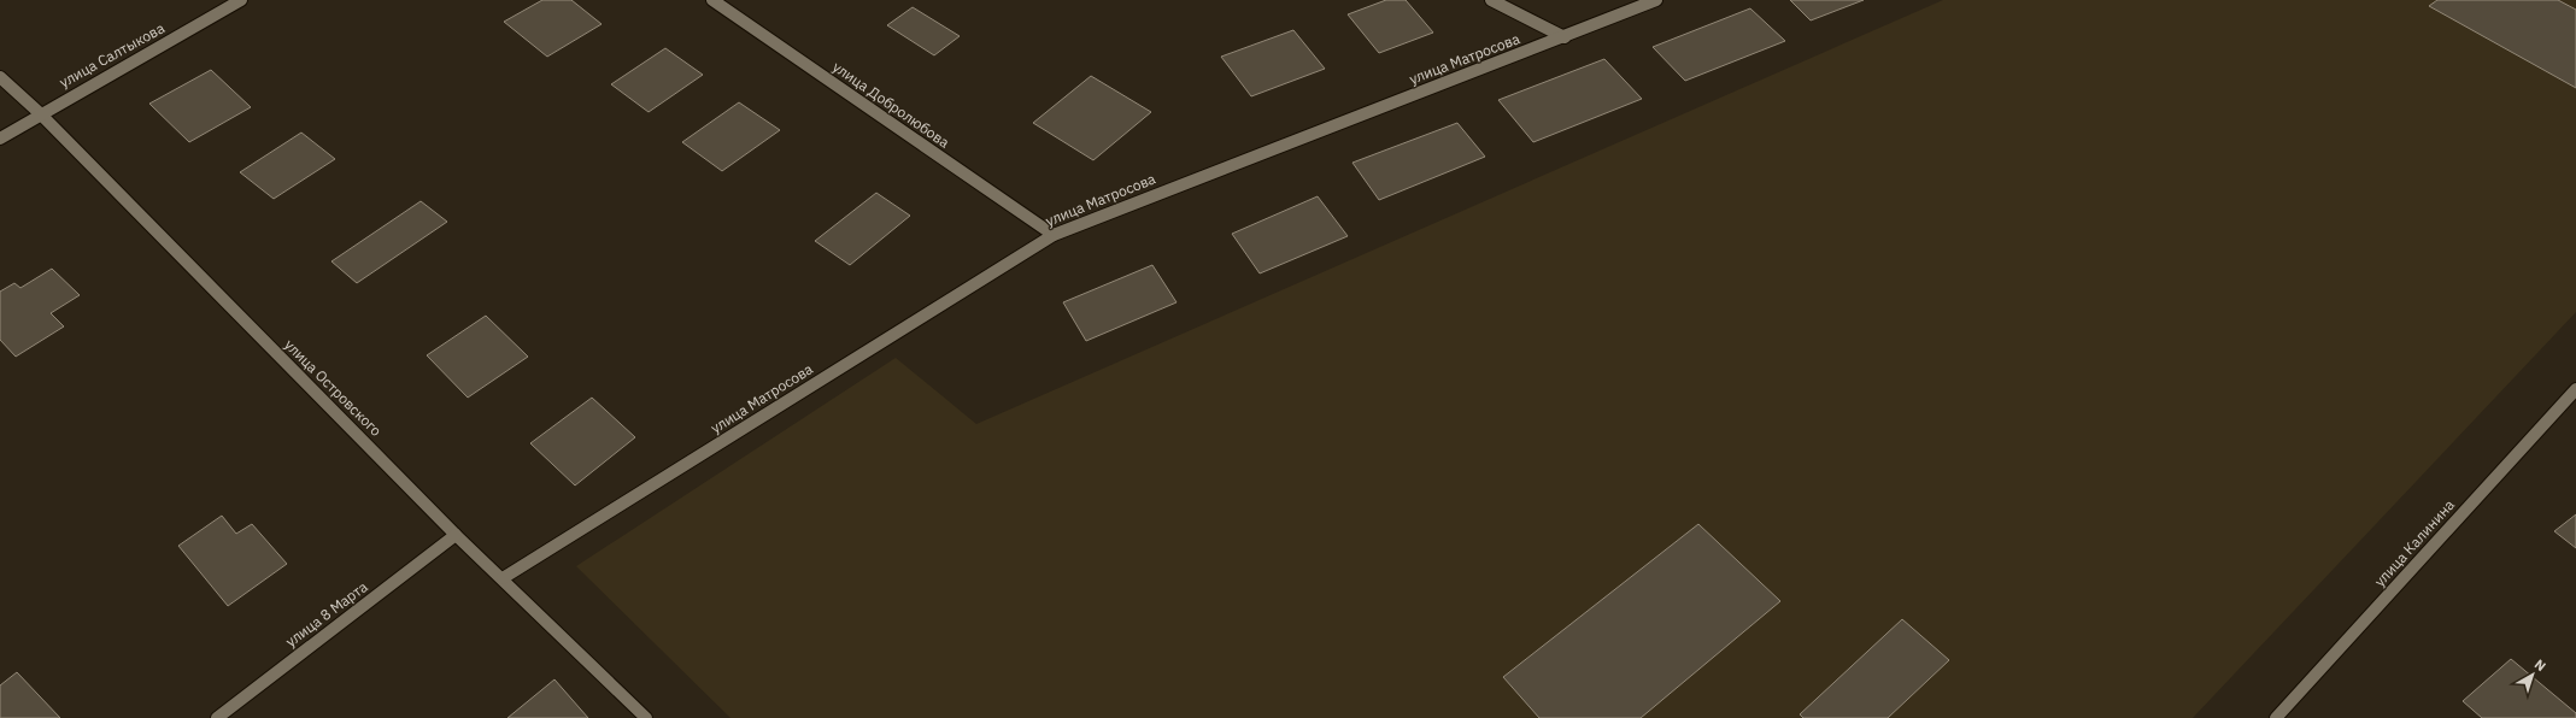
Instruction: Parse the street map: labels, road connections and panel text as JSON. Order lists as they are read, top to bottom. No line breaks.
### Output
{"streets":{"street":["улица Салтыкова","улица Матросова","улица Добролюбова","улица Островского","улица Калинина","улица 8 Марта"]},"crossings":[["улица Салтыкова","улица Островского"],["улица Матросова","улица Добролюбова"],["улица Матросова","улица Островского"],["улица Островского","улица 8 Марта"]],"north":"top right"}
